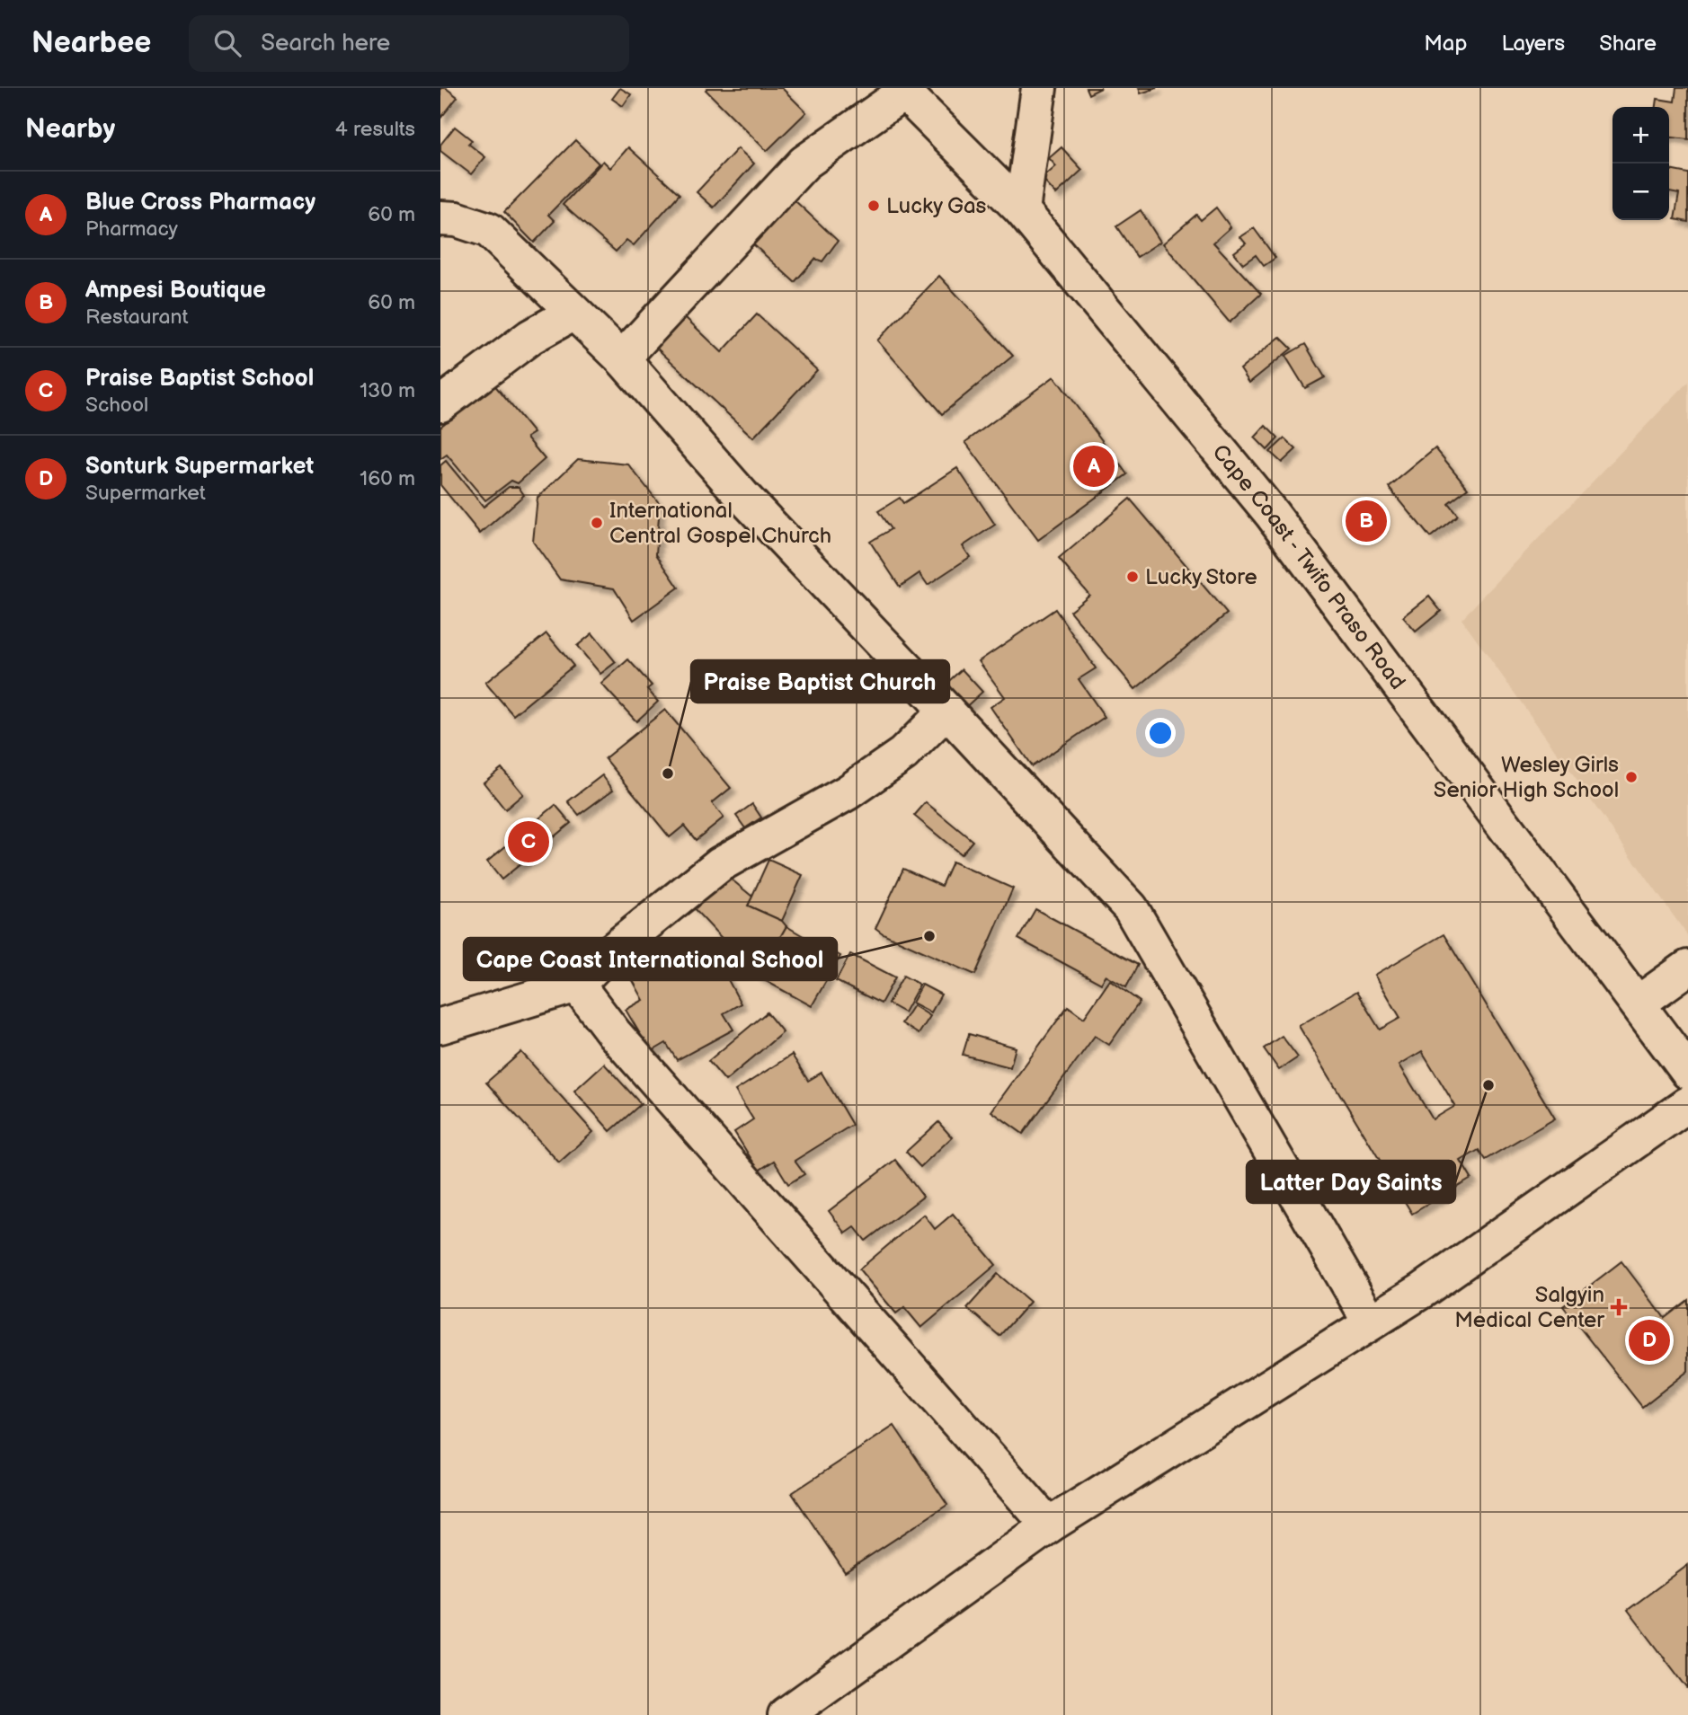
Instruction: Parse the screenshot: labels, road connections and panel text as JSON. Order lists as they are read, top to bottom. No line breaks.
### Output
{"streets":{"street":["Cape Coast - Twifo Praso Road"]},"places":{"other":["Lucky Gas","International Central Gospel Church","Lucky Store","Praise Baptist Church","Wesley Girls Senior High School","Cape Coast International School","Latter Day Saints"],"health":["Salgyin Medical Center"]},"page":{"header":"Nearbee","search":"Search here","nav":["Map","Layers","Share"],"heading":["Nearby","4 results"],"map_buttons":["+","−"],"list":[{"mark":"A","name":"Blue Cross Pharmacy","note":"Pharmacy","value":"60 m"},{"mark":"B","name":"Ampesi Boutique","note":"Restaurant","value":"60 m"},{"mark":"C","name":"Praise Baptist School","note":"School","value":"130 m"},{"mark":"D","name":"Sonturk Supermarket","note":"Supermarket","value":"160 m"}],"pins":["A","B","C","D"]}}
